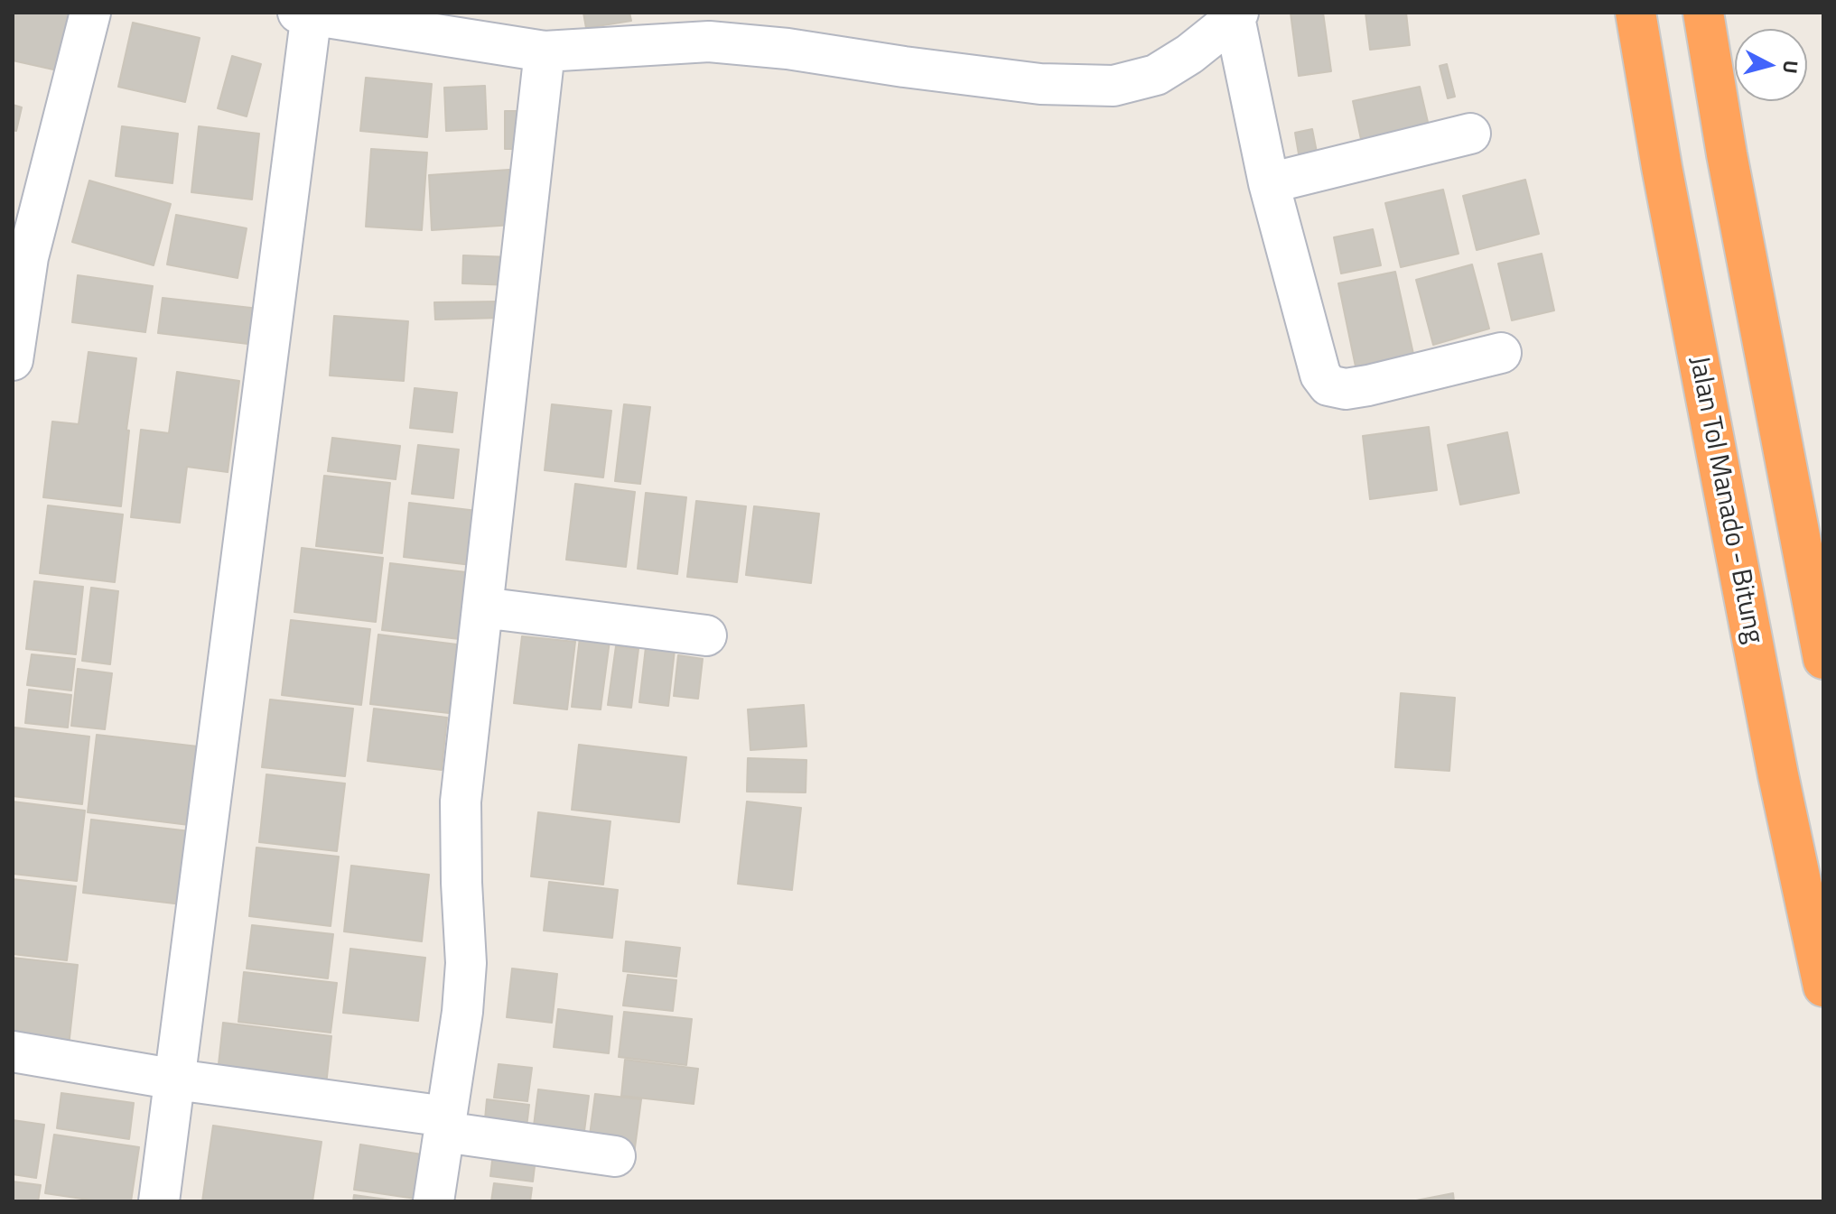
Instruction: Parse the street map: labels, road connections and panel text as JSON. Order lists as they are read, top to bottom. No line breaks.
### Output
{"streets":{"highway":["Jalan Tol Manado - Bitung"]},"north":"right"}
